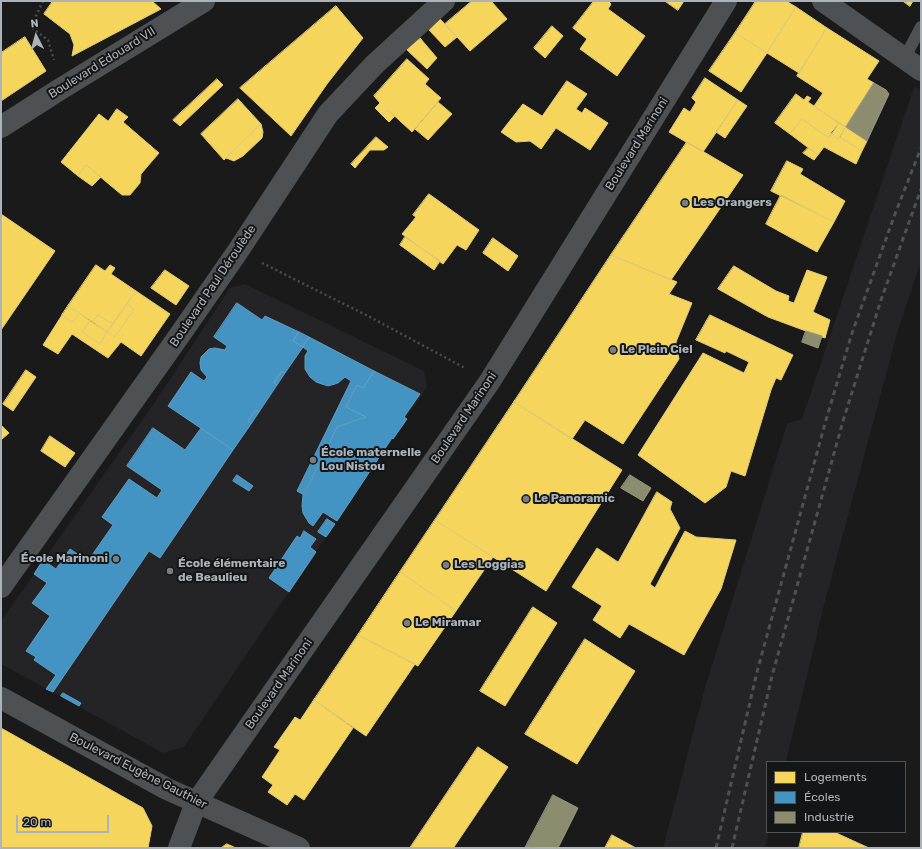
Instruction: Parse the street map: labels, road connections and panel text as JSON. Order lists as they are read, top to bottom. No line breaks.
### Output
{"streets":{"street":["Boulevard Edouard VII","Boulevard Marinoni","Boulevard Paul Déroulède","Boulevard Eugène Gauthier"]},"crossings":[["Boulevard Marinoni","Boulevard Eugène Gauthier"]],"places":["Les Orangers","Le Plein Ciel","École maternelle Lou Nistou","Le Panoramic","École Marinoni","Les Loggias","École élémentaire de Beaulieu","Le Miramar"],"legend":["Logements","Écoles","Industrie"],"scale_bar":"20 m","north":"top"}
